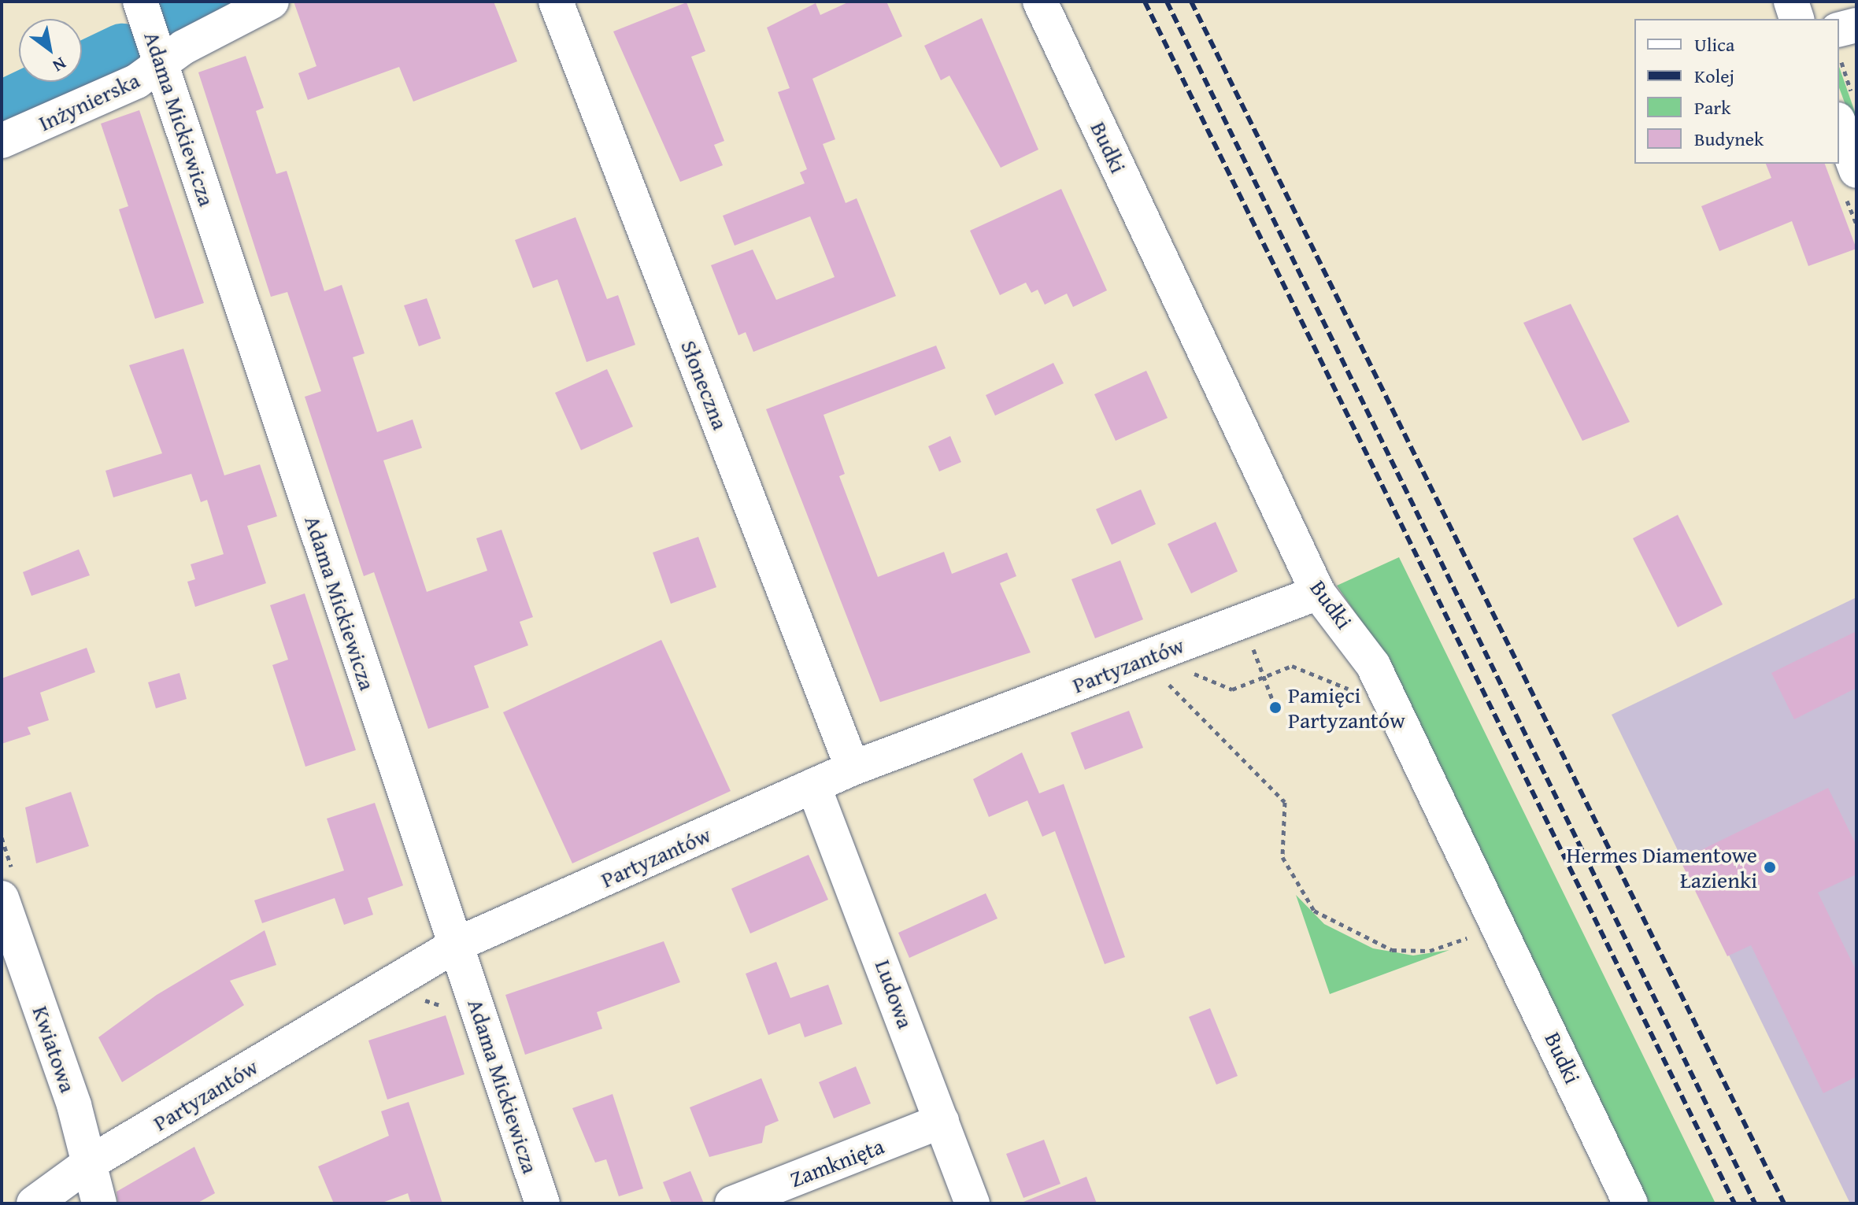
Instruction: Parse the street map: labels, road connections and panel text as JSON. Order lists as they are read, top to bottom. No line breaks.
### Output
{"streets":{"street":["Inżynierska","Adama Mickiewicza","Budki","Słoneczna","Partyzantów","Ludowa","Kwiatowa","Zamknięta"]},"crossings":[["Inżynierska","Adama Mickiewicza"],["Adama Mickiewicza","Partyzantów"],["Budki","Partyzantów"],["Słoneczna","Partyzantów"],["Partyzantów","Ludowa"],["Partyzantów","Kwiatowa"],["Ludowa","Zamknięta"]],"places":["Pamięci Partyzantów","Hermes Diamentowe Łazienki"],"legend":["Ulica","Kolej","Park","Budynek"],"north":"bottom right"}
